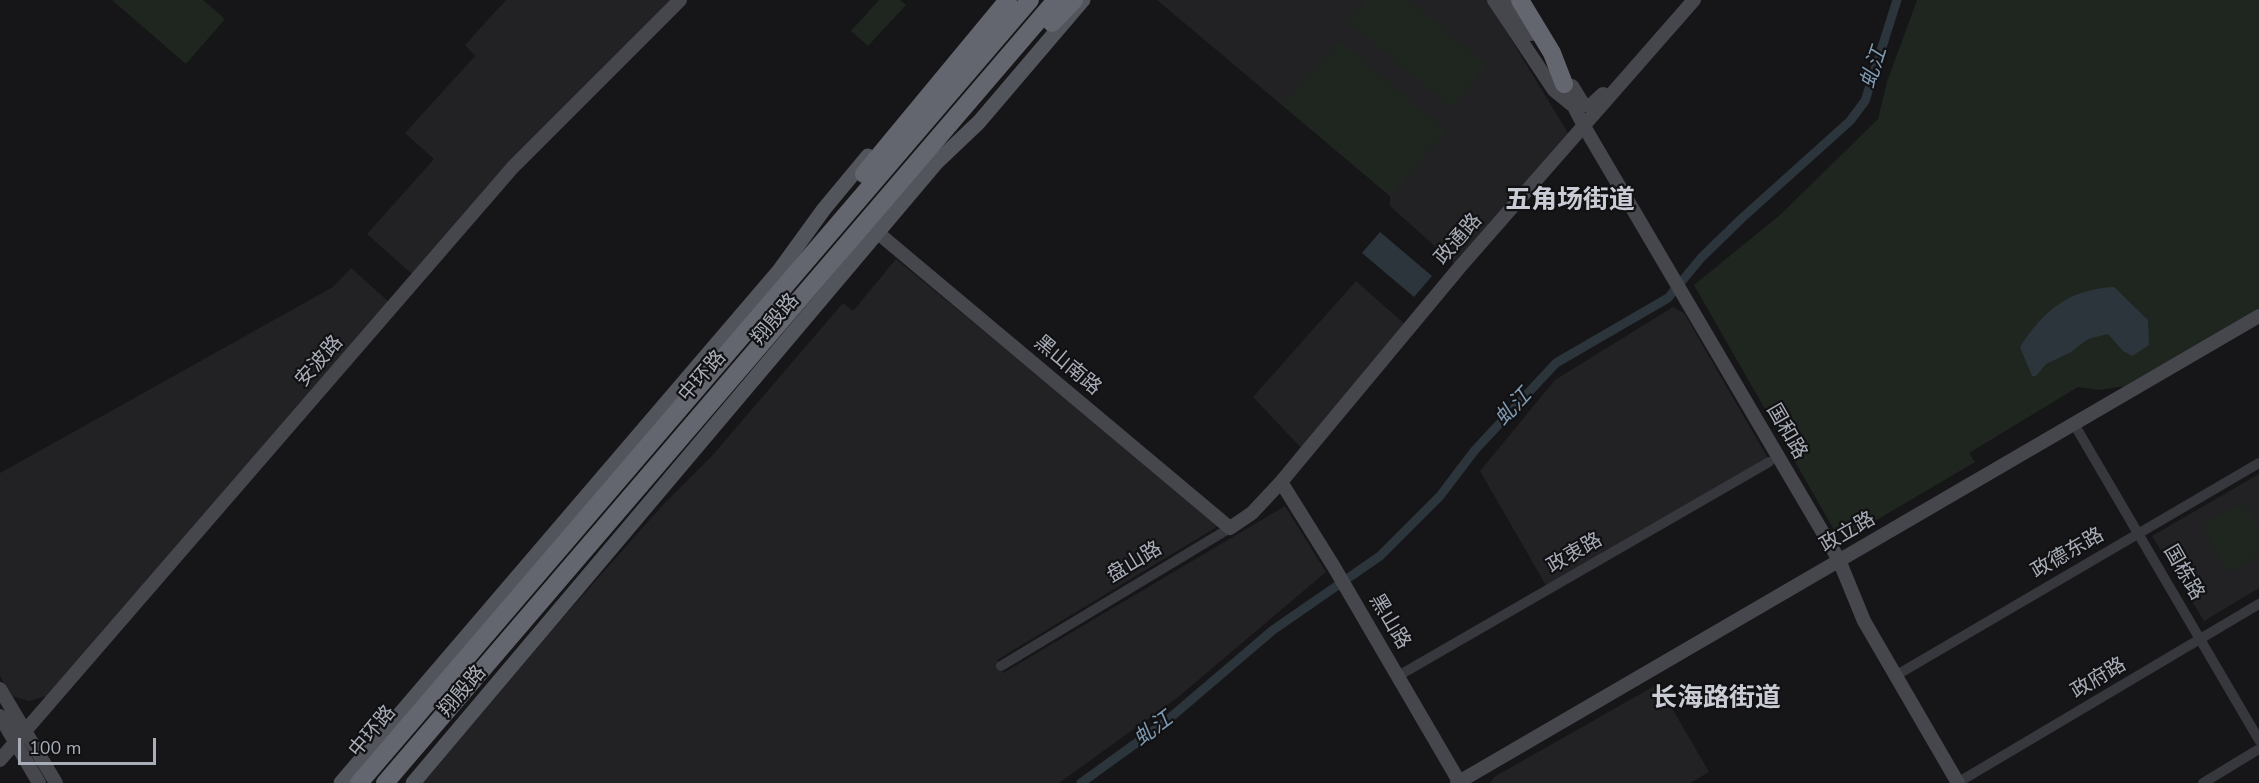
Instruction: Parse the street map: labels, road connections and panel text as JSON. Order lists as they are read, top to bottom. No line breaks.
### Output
{"streets":{"highway":["中环路"],"main road":["翔殷路"],"street":["政通路","安波路","黑山南路","国和路","政立路","政衷路","政德东路","盘山路","国栋路","黑山路","政府路"]},"crossings":[["政通路","国和路"],["政通路","盘山路"],["政通路","黑山路"],["翔殷路","黑山南路"],["黑山南路","盘山路"],["国和路","政立路"],["国和路","政德东路"],["国和路","政府路"],["政立路","国栋路"],["政立路","黑山路"],["政衷路","黑山路"],["政德东路","国栋路"],["盘山路","黑山路"],["国栋路","政府路"]],"districts":["五角场街道","长海路街道"],"water":["虬江"],"scale_bar":"100 m"}
